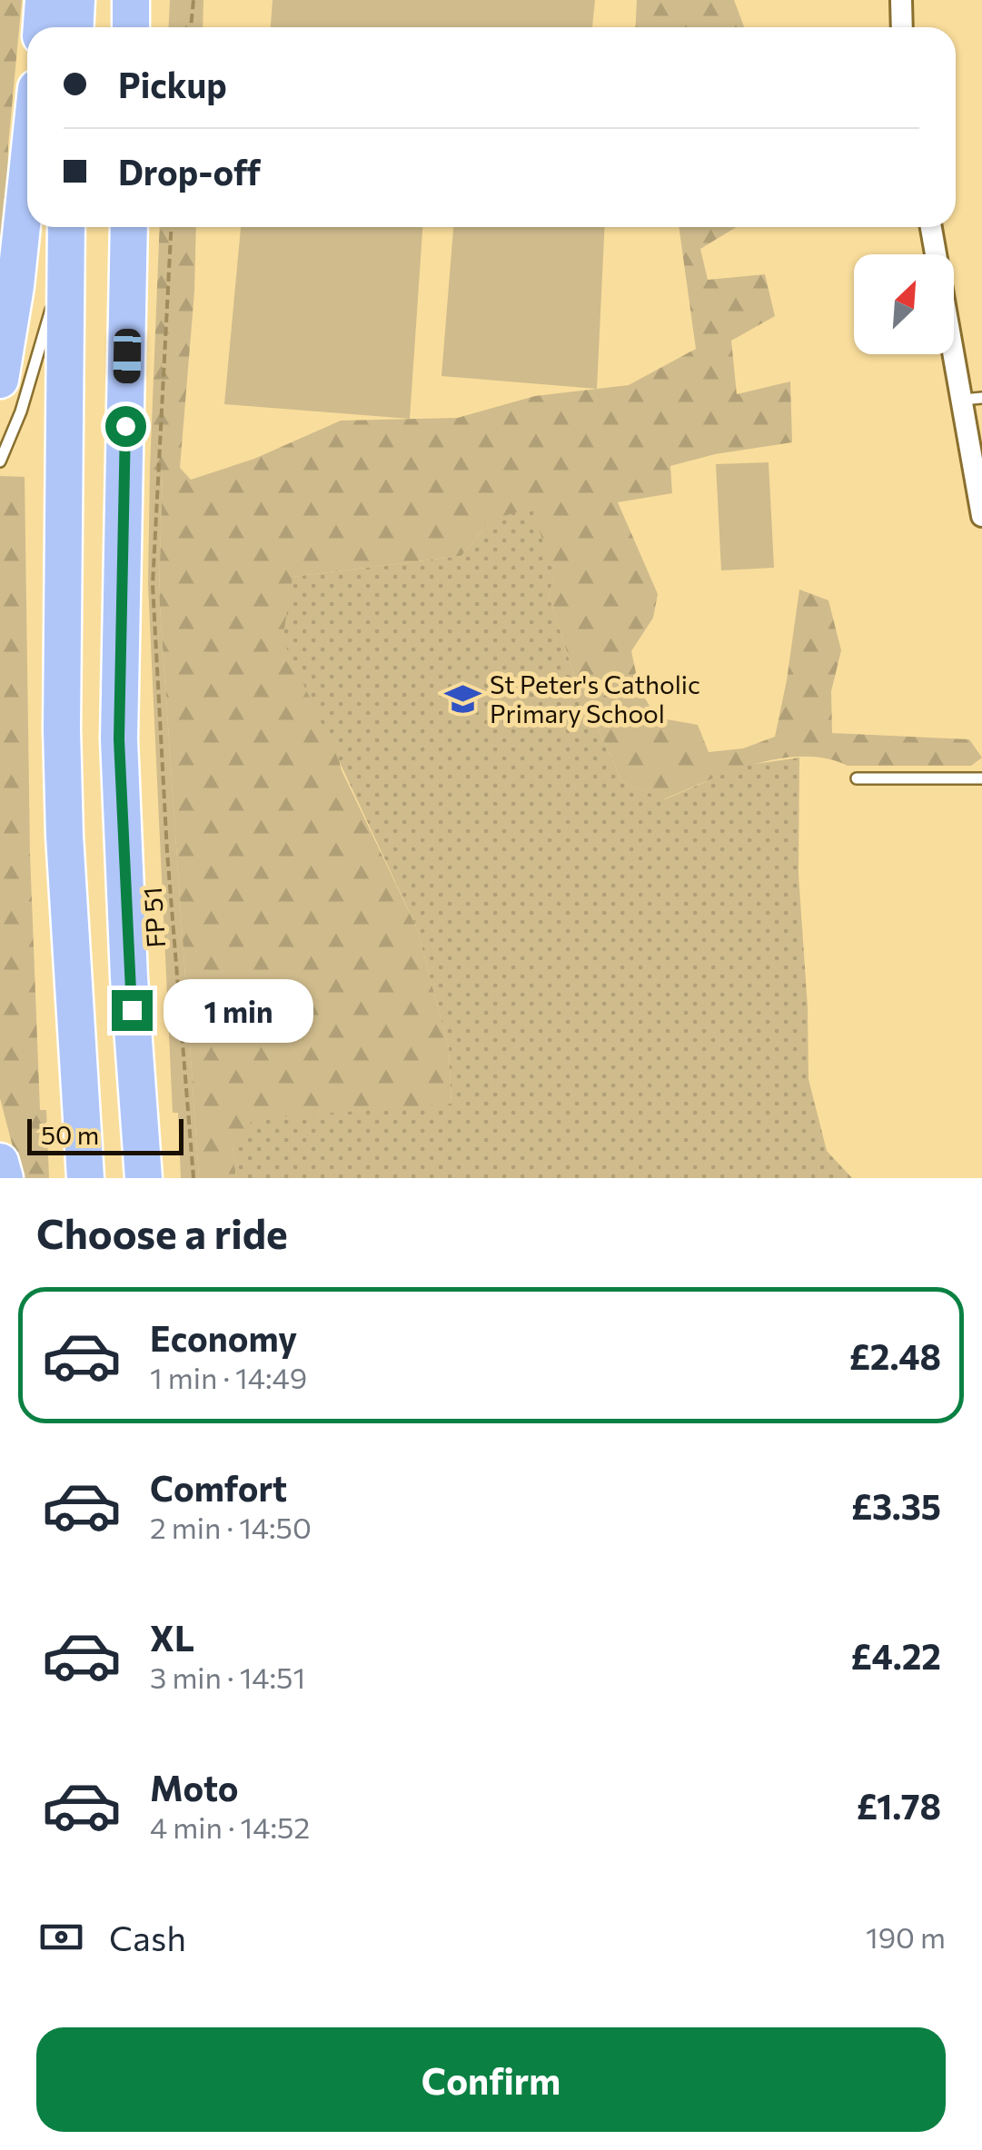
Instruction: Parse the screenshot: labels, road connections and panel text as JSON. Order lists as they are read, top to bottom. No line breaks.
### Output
{"streets":{"path":["FP 51"]},"places":{"school or university":["St Peter's Catholic Primary School"]},"scale_bar":"50 m","north":"top right","page":{"banner":["Pickup","Drop-off"],"bubble":"1 min","scale":"50 m","heading":"Choose a ride","list":[{"name":"Economy","note":"1 min · 14:49","value":"£2.48"},{"name":"Comfort","note":"2 min · 14:50","value":"£3.35"},{"name":"XL","note":"3 min · 14:51","value":"£4.22"},{"name":"Moto","note":"4 min · 14:52","value":"£1.78"}],"pay":["Cash","190 m"],"buttons":"Confirm"}}
